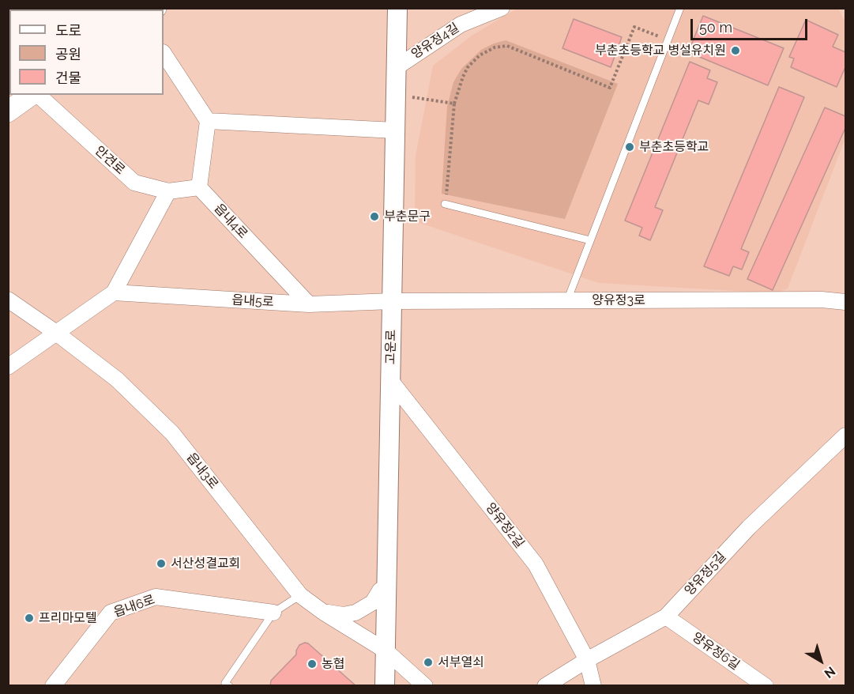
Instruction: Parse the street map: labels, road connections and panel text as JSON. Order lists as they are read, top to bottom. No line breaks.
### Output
{"streets":{"main road":["안견로"],"street":["양유정4길","읍내4로","양유정3로","읍내5로","고운로","읍내3로","양유정2길","양유정5길","읍내6로","양유정6길"]},"crossings":[["양유정4길","고운로"],["안견로","읍내4로"],["읍내4로","읍내5로"],["양유정3로","읍내5로"],["양유정3로","고운로"],["읍내5로","고운로"],["고운로","읍내3로"],["고운로","양유정2길"],["양유정2길","양유정5길"],["양유정5길","양유정6길"]],"places":["부춘초등학교 병설유치원","부춘초등학교","부춘문구","서산성결교회","프리마모텔","서부열쇠","농협"],"legend":["도로","공원","건물"],"scale_bar":"50 m","north":"bottom right"}
